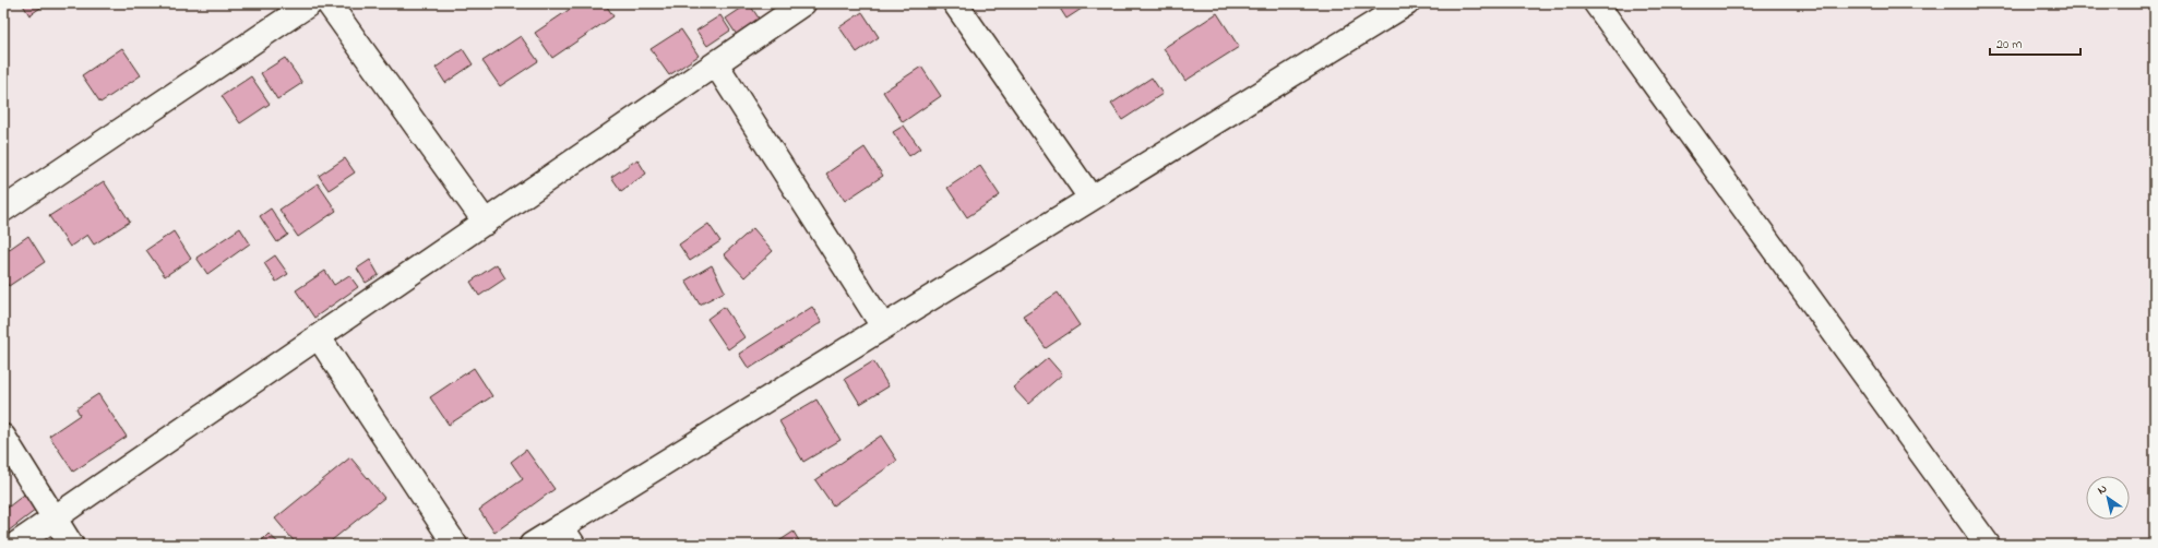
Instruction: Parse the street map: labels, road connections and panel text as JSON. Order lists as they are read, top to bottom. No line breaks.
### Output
{"scale_bar":"20 m","north":"top left"}
